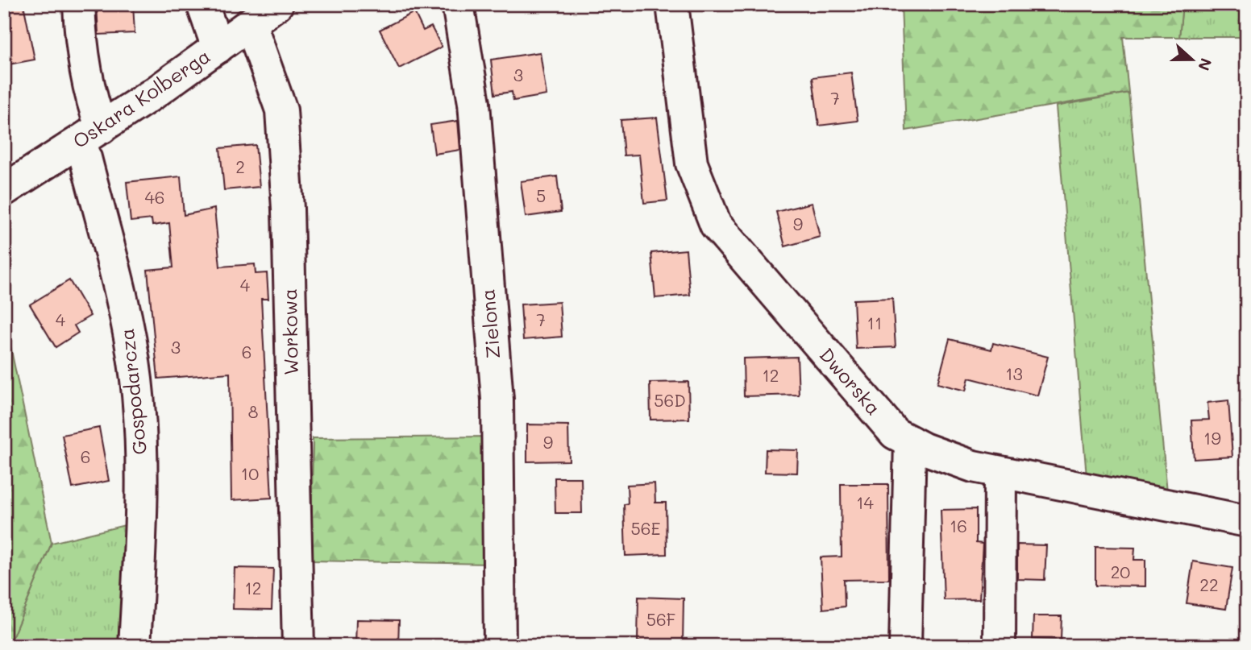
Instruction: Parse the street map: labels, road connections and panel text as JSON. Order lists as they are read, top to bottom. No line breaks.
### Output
{"streets":{"street":["Oskara Kolberga","Zielona","Workowa","Dworska","Gospodarcza"]},"crossings":[["Oskara Kolberga","Workowa"],["Oskara Kolberga","Gospodarcza"]],"house_numbers":["3","7","2","5","46","9","4","4","7","11","3","6","13","12","56D","8","19","9","6","10","14","16","56E","20","22","12","56F"],"north":"right"}
